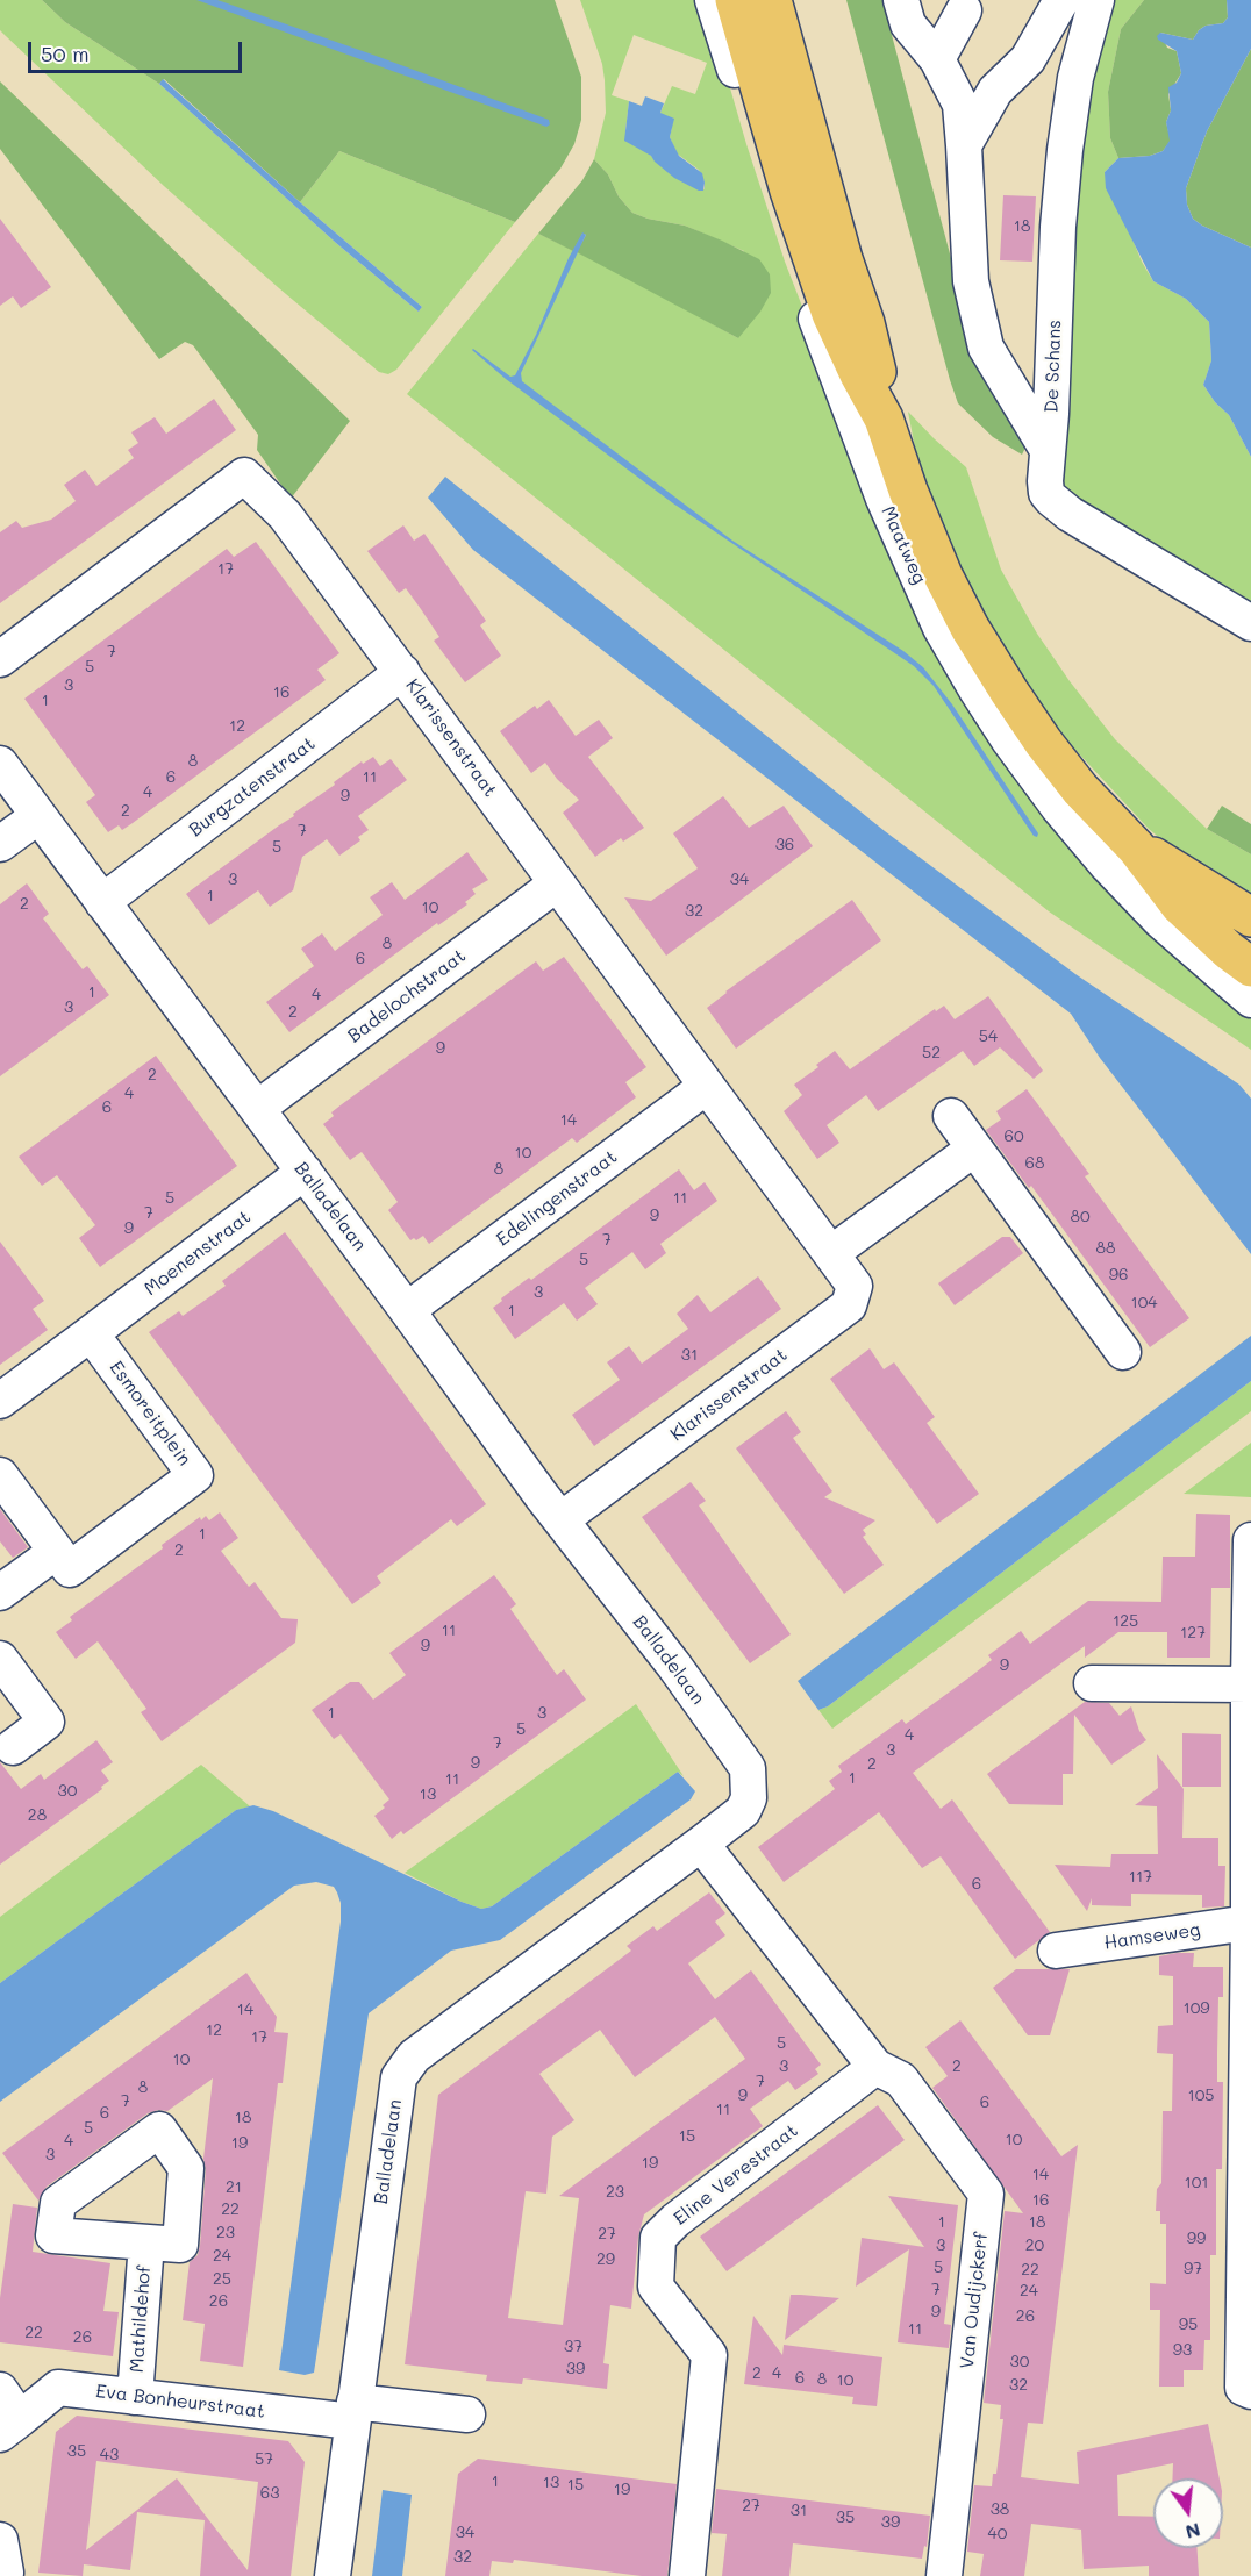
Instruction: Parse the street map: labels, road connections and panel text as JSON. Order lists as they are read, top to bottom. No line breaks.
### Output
{"streets":{"main road":["Maatweg"],"street":["De Schans","Klarissenstraat","Burgzatenstraat","Badelochstraat","Edelingenstraat","Balladelaan","Moenenstraat","Esmoreitplein","Hamseweg","Eline Verestraat","Van Oudijckerf","Mathildehof","Eva Bonheurstraat"]},"crossings":[["Klarissenstraat","Burgzatenstraat"],["Klarissenstraat","Badelochstraat"],["Klarissenstraat","Edelingenstraat"],["Klarissenstraat","Balladelaan"],["Burgzatenstraat","Balladelaan"],["Badelochstraat","Balladelaan"],["Edelingenstraat","Balladelaan"],["Balladelaan","Moenenstraat"],["Balladelaan","Eva Bonheurstraat"],["Moenenstraat","Esmoreitplein"],["Eline Verestraat","Van Oudijckerf"],["Mathildehof","Eva Bonheurstraat"]],"house_numbers":["18","17","7","5","3","16","1","12","8","6","11","4","9","2","7","36","5","3","34","1","2","10","32","8","6","1","4","3","2","54","9","52","2","4","6","14","60","10","68","8","5","11","7","9","80","9","7","88","5","96","3","104","1","31","1","2","125","11","127","9","9","1","3","5","4","7","3","9","2","1","11","30","13","28","117","6","109","14","12","17","5","10","3","2","7","8","9","105","7","6","11","6","18","5","15","10","4","19","3","19","14","101","21","23","16","22","1","18","23","27","99","3","20","24","29","5","97","22","25","7","24","26","9","26","95","11","22","26","37","93","30","39","2","4","6","8","10","32","35","43","57","1","13","15","19","63","27","38","31","35","39","34","40","32"],"scale_bar":"50 m","north":"bottom"}
